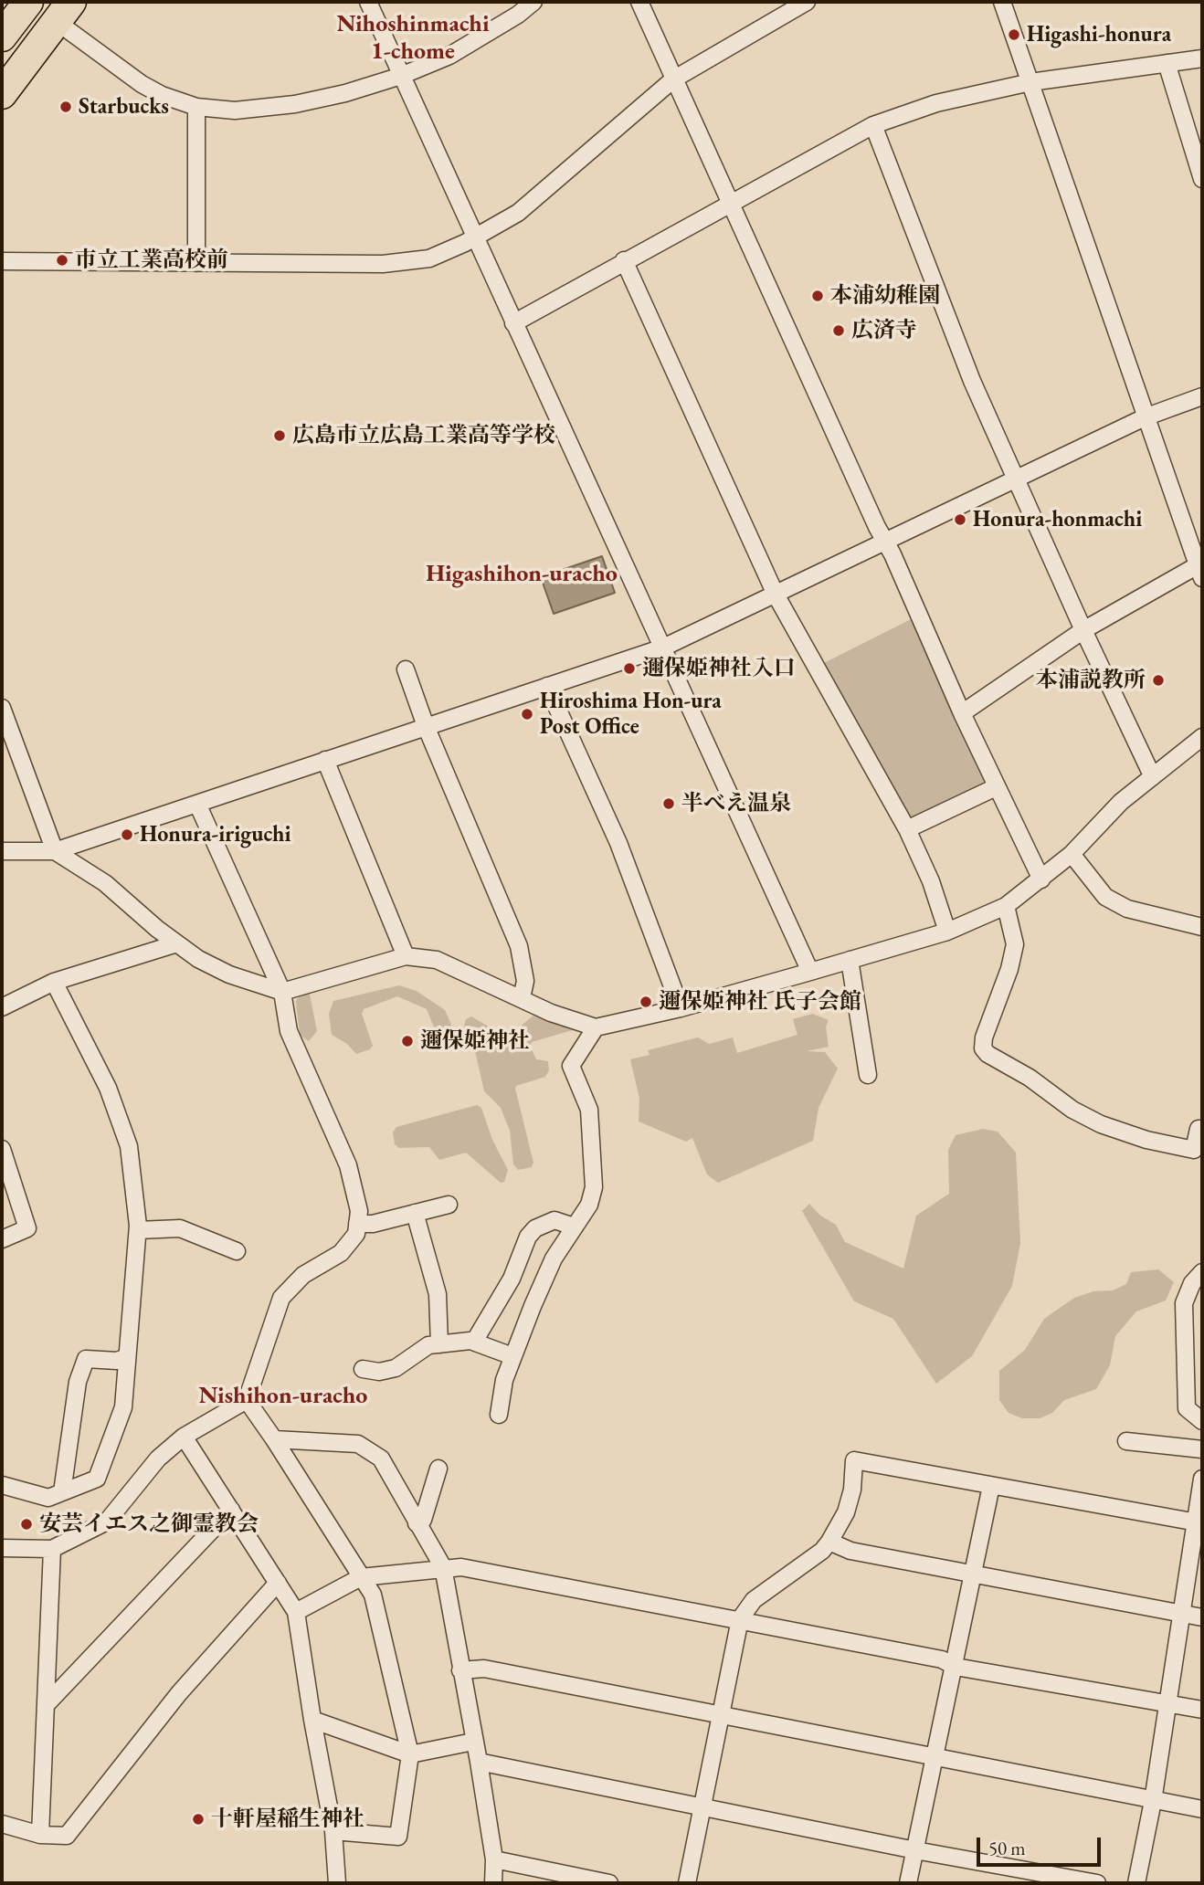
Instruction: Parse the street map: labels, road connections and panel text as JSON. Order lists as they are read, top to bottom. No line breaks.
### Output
{"districts":["Nihoshinmachi 1-chome","Higashihon-uracho","Nishihon-uracho"],"places":["Higashi-honura","Starbucks","市立工業高校前","本浦幼稚園","広済寺","広島市立広島工業高等学校","Honura-honmachi","邇保姫神社入口","本浦説教所","Hiroshima Hon-ura Post Office","半べえ温泉","Honura-iriguchi","邇保姫神社 氏子会館","邇保姫神社","安芸イエス之御霊教会","十軒屋稲生神社"],"scale_bar":"50 m"}
